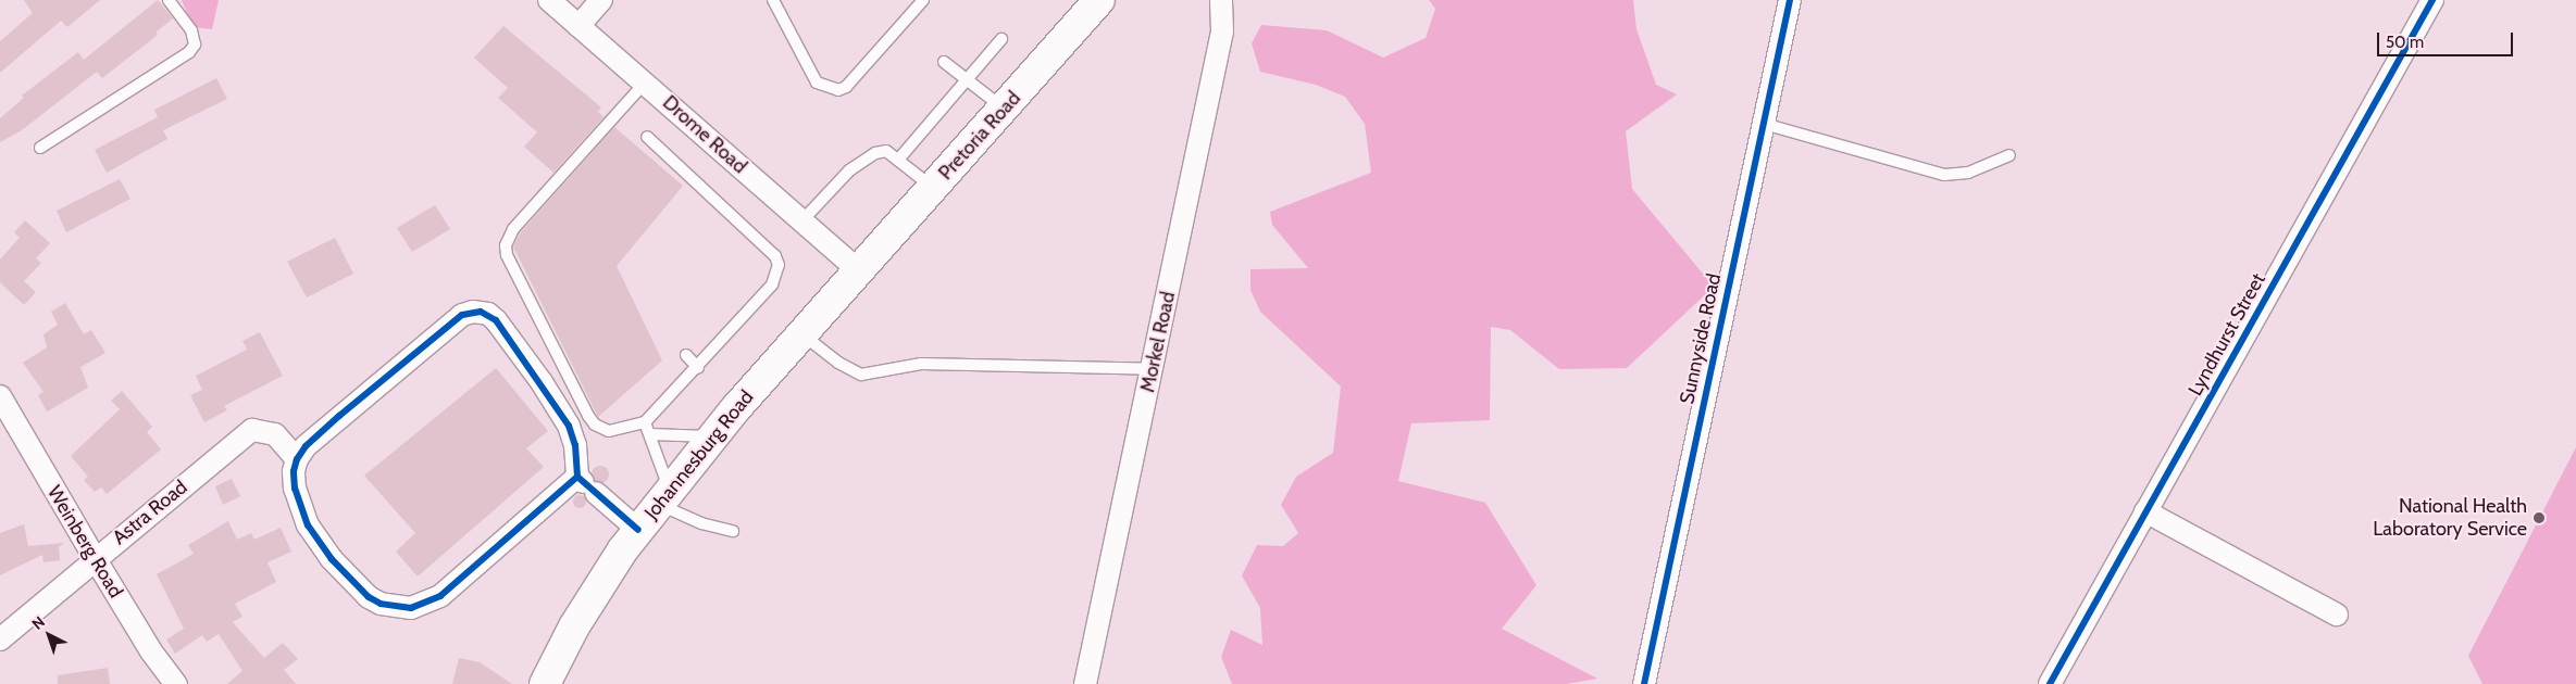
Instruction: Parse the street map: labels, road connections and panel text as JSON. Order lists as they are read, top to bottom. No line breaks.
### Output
{"streets":{"main road":["Pretoria Road","Johannesburg Road"],"street":["Drome Road","Lyndhurst Street","Sunnyside Road","Morkel Road","Astra Road","Weinberg Road"]},"crossings":[["Drome Road","Pretoria Road"],["Drome Road","Johannesburg Road"],["Pretoria Road","Johannesburg Road"],["Astra Road","Weinberg Road"]],"places":["National Health Laboratory Service"],"scale_bar":"50 m","north":"top left"}
